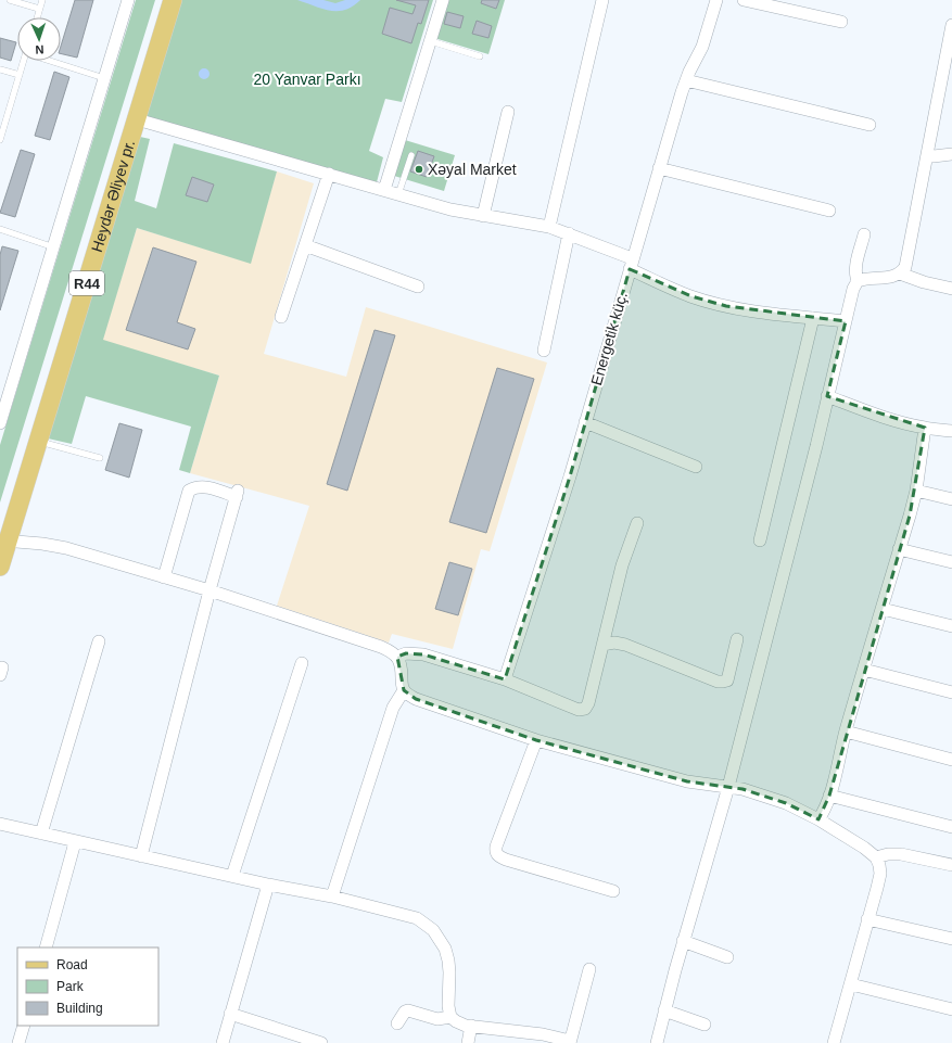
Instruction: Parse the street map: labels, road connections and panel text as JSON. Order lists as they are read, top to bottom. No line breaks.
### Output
{"streets":{"main road":["Heydər Əliyev pr.","R44"],"street":["Energetik küç."]},"parks":["20 Yanvar Parkı"],"places":["Xəyal Market"],"legend":["Road","Park","Building"],"north":"bottom"}
